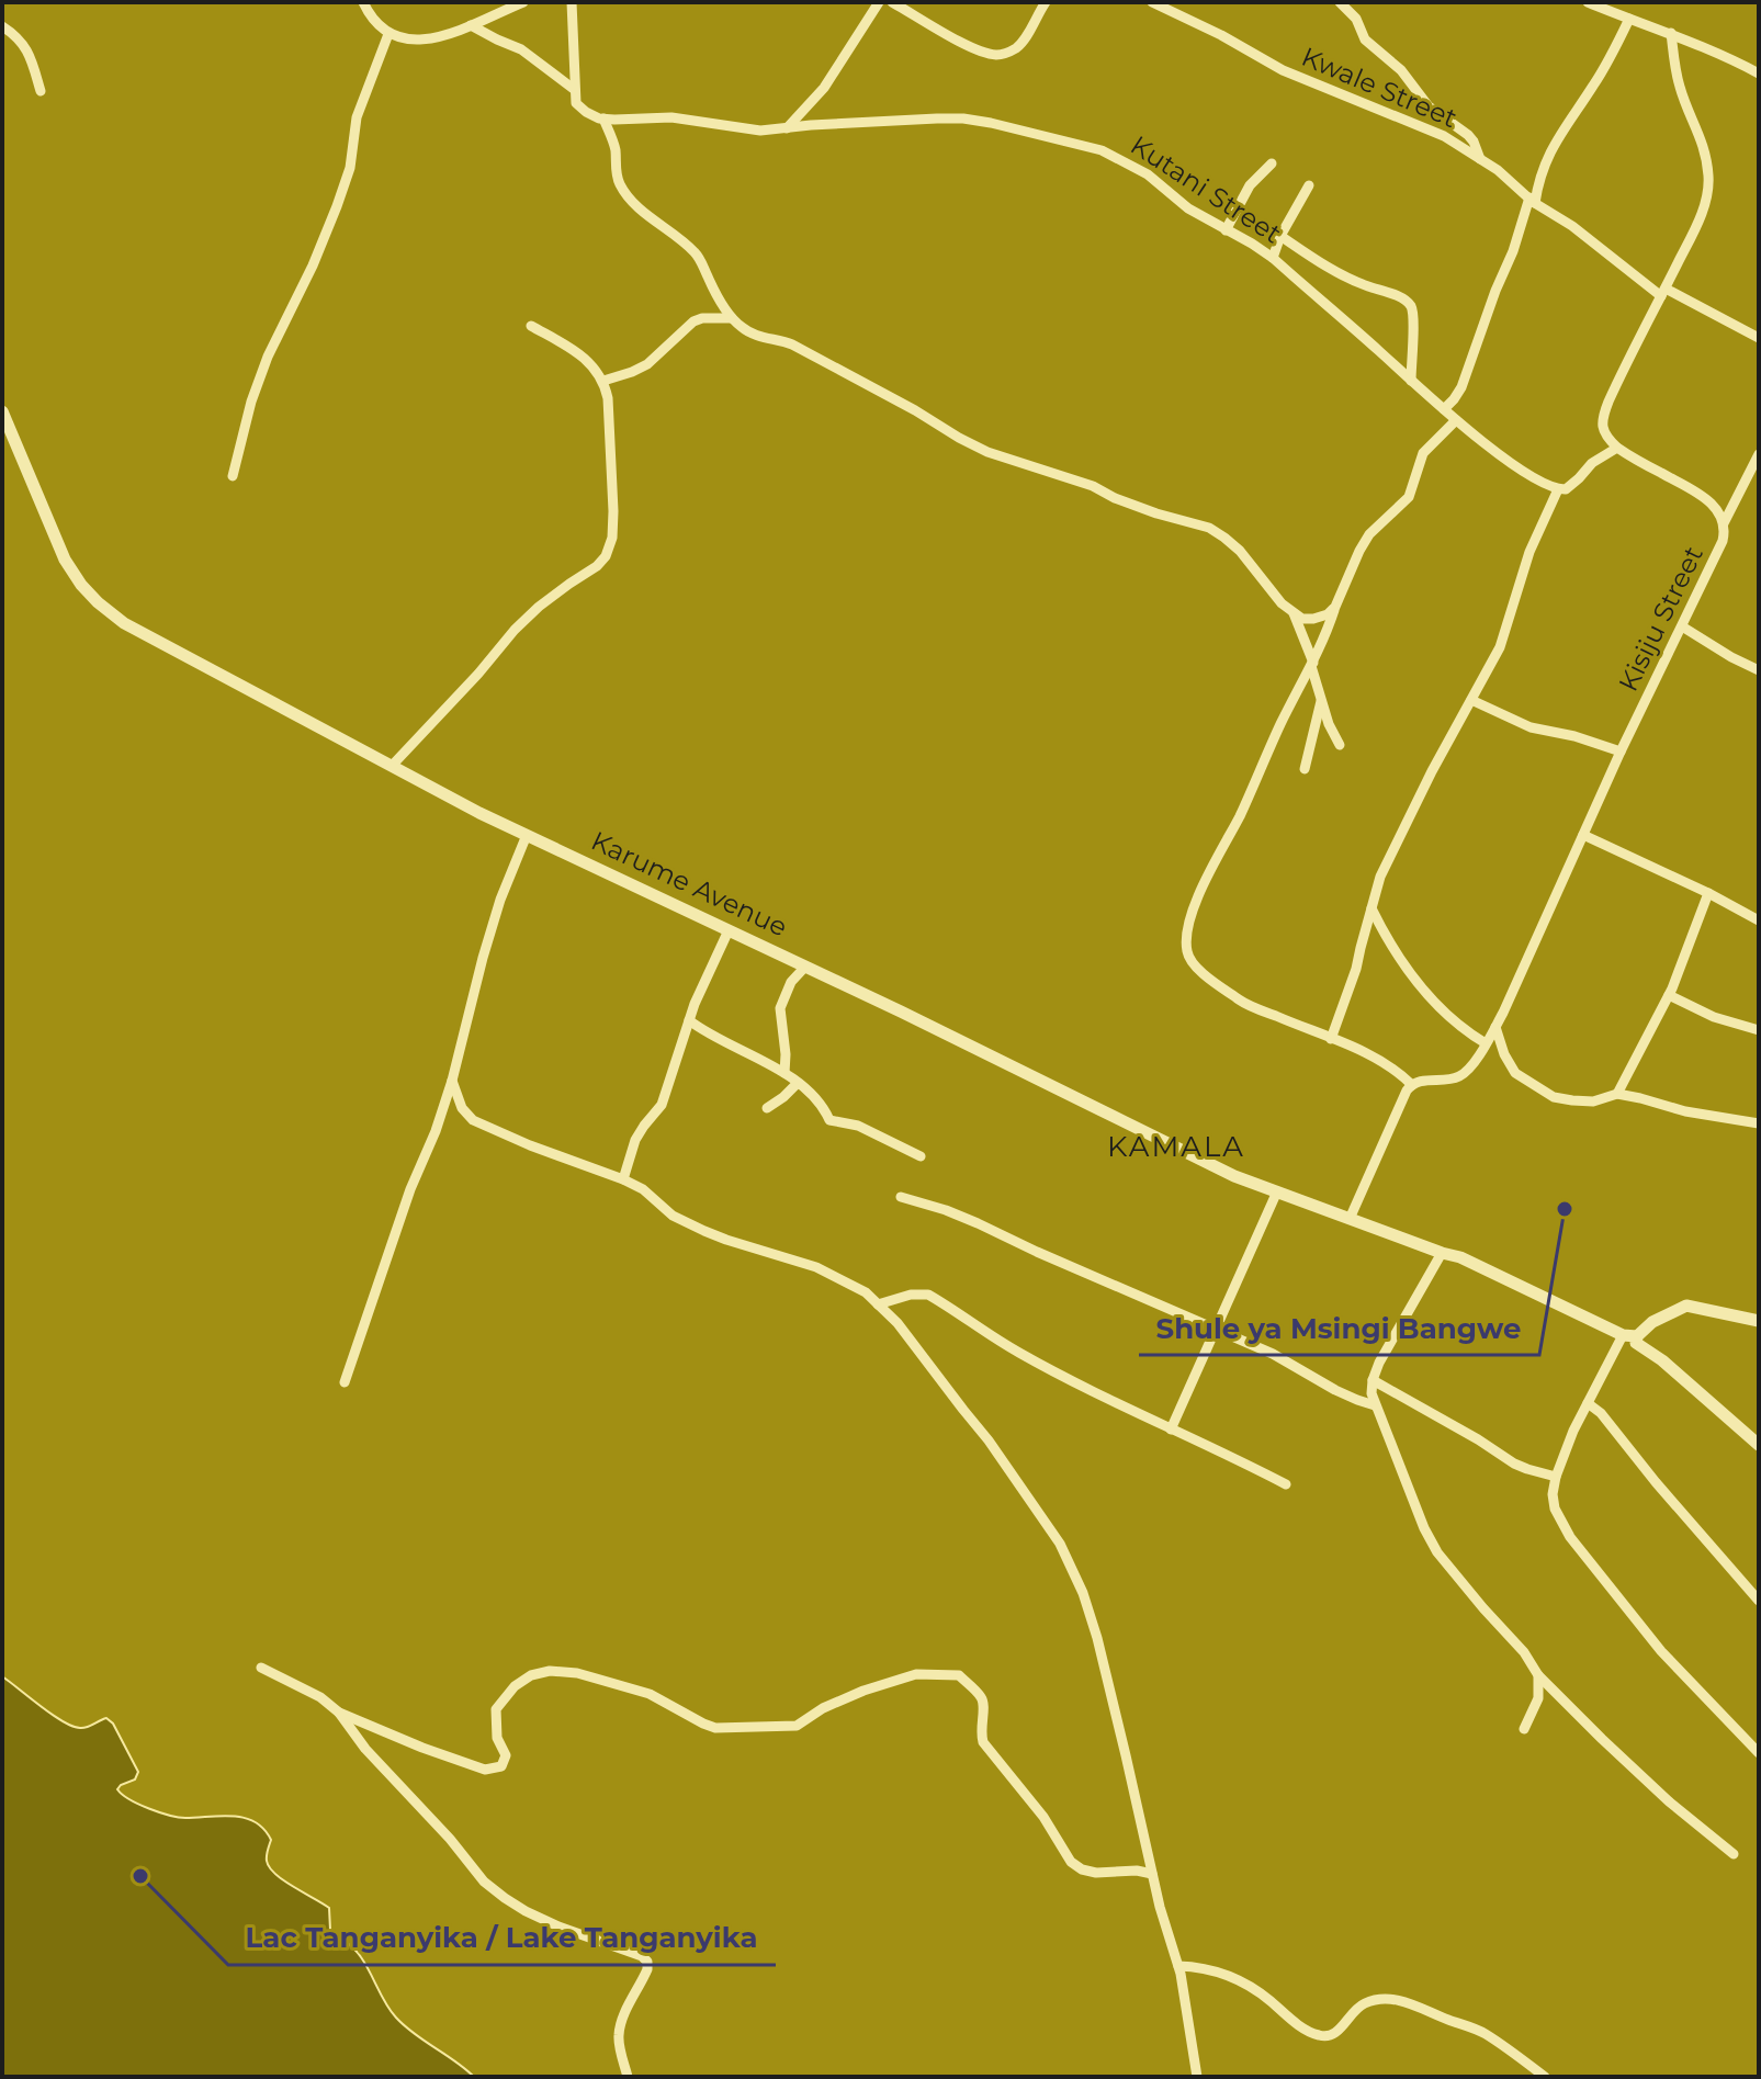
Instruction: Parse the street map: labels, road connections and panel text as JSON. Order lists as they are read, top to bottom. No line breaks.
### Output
{"streets":{"street":["Kwale Street","Kutani Street","Kisiju Street","Karume Avenue"]},"districts":["KAMALA"],"places":["Shule ya Msingi Bangwe","Lac Tanganyika / Lake Tanganyika"]}
